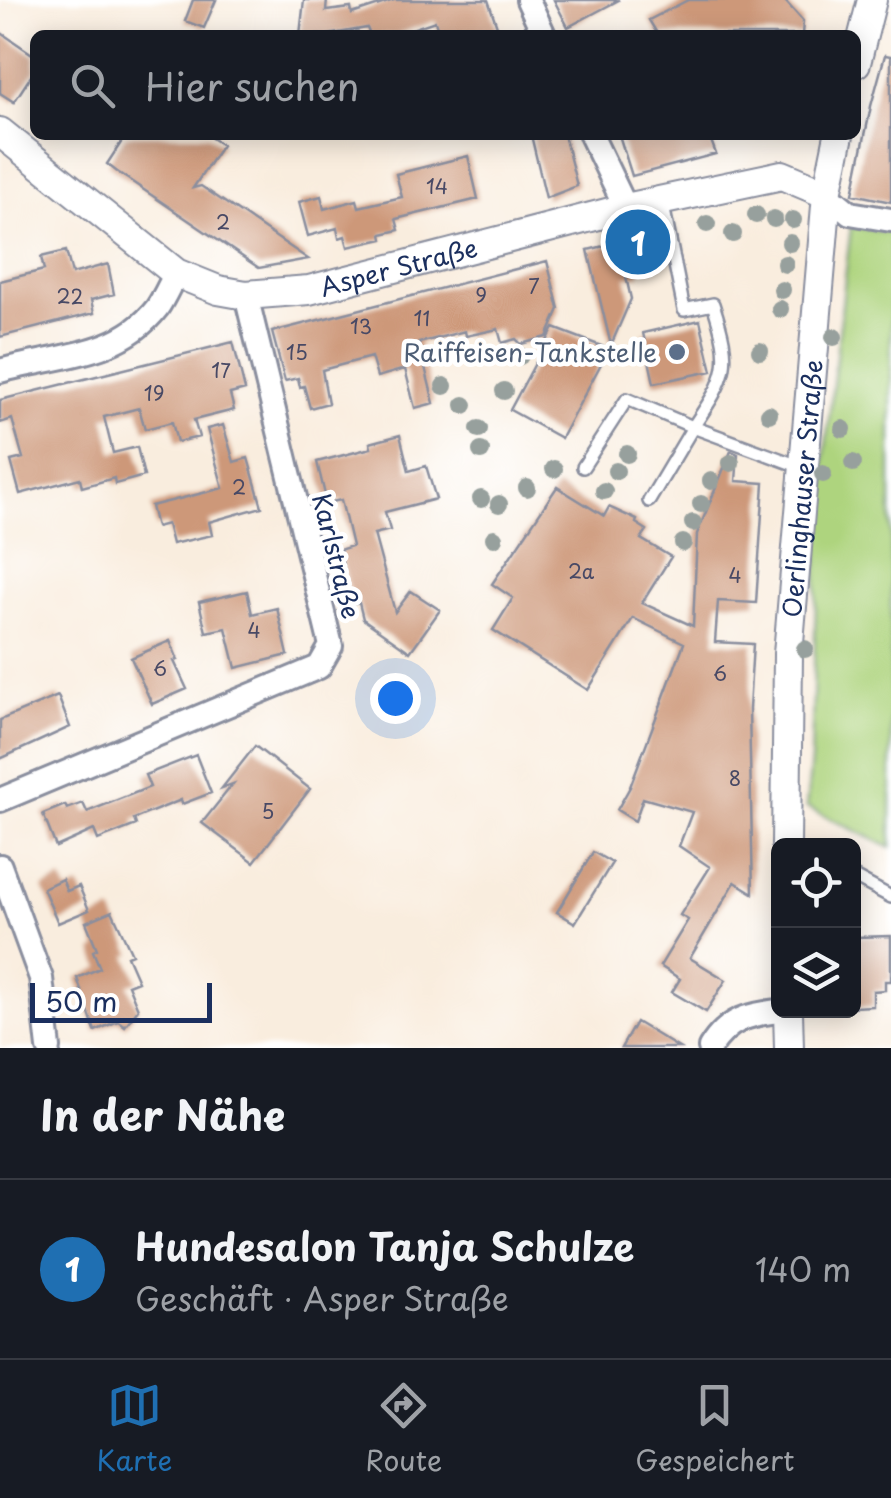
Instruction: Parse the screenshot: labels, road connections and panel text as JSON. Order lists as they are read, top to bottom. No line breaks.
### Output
{"streets":{"street":["Asper Straße","Oerlinghauser Straße","Karlstraße"]},"crossings":[["Asper Straße","Oerlinghauser Straße"],["Asper Straße","Karlstraße"]],"places":["Raiffeisen-Tankstelle"],"house_numbers":["14","2","7","9","22","11","13","15","17","19","2","2a","4","4","6","6","8","5"],"scale_bar":"50 m","page":{"search":"Hier suchen","pins":"1","scale":"50 m","heading":"In der Nähe","list":[{"mark":"1","name":"Hundesalon Tanja Schulze","note":"Geschäft · Asper Straße","value":"140 m"}],"nav":["Karte","Route","Gespeichert"]}}
